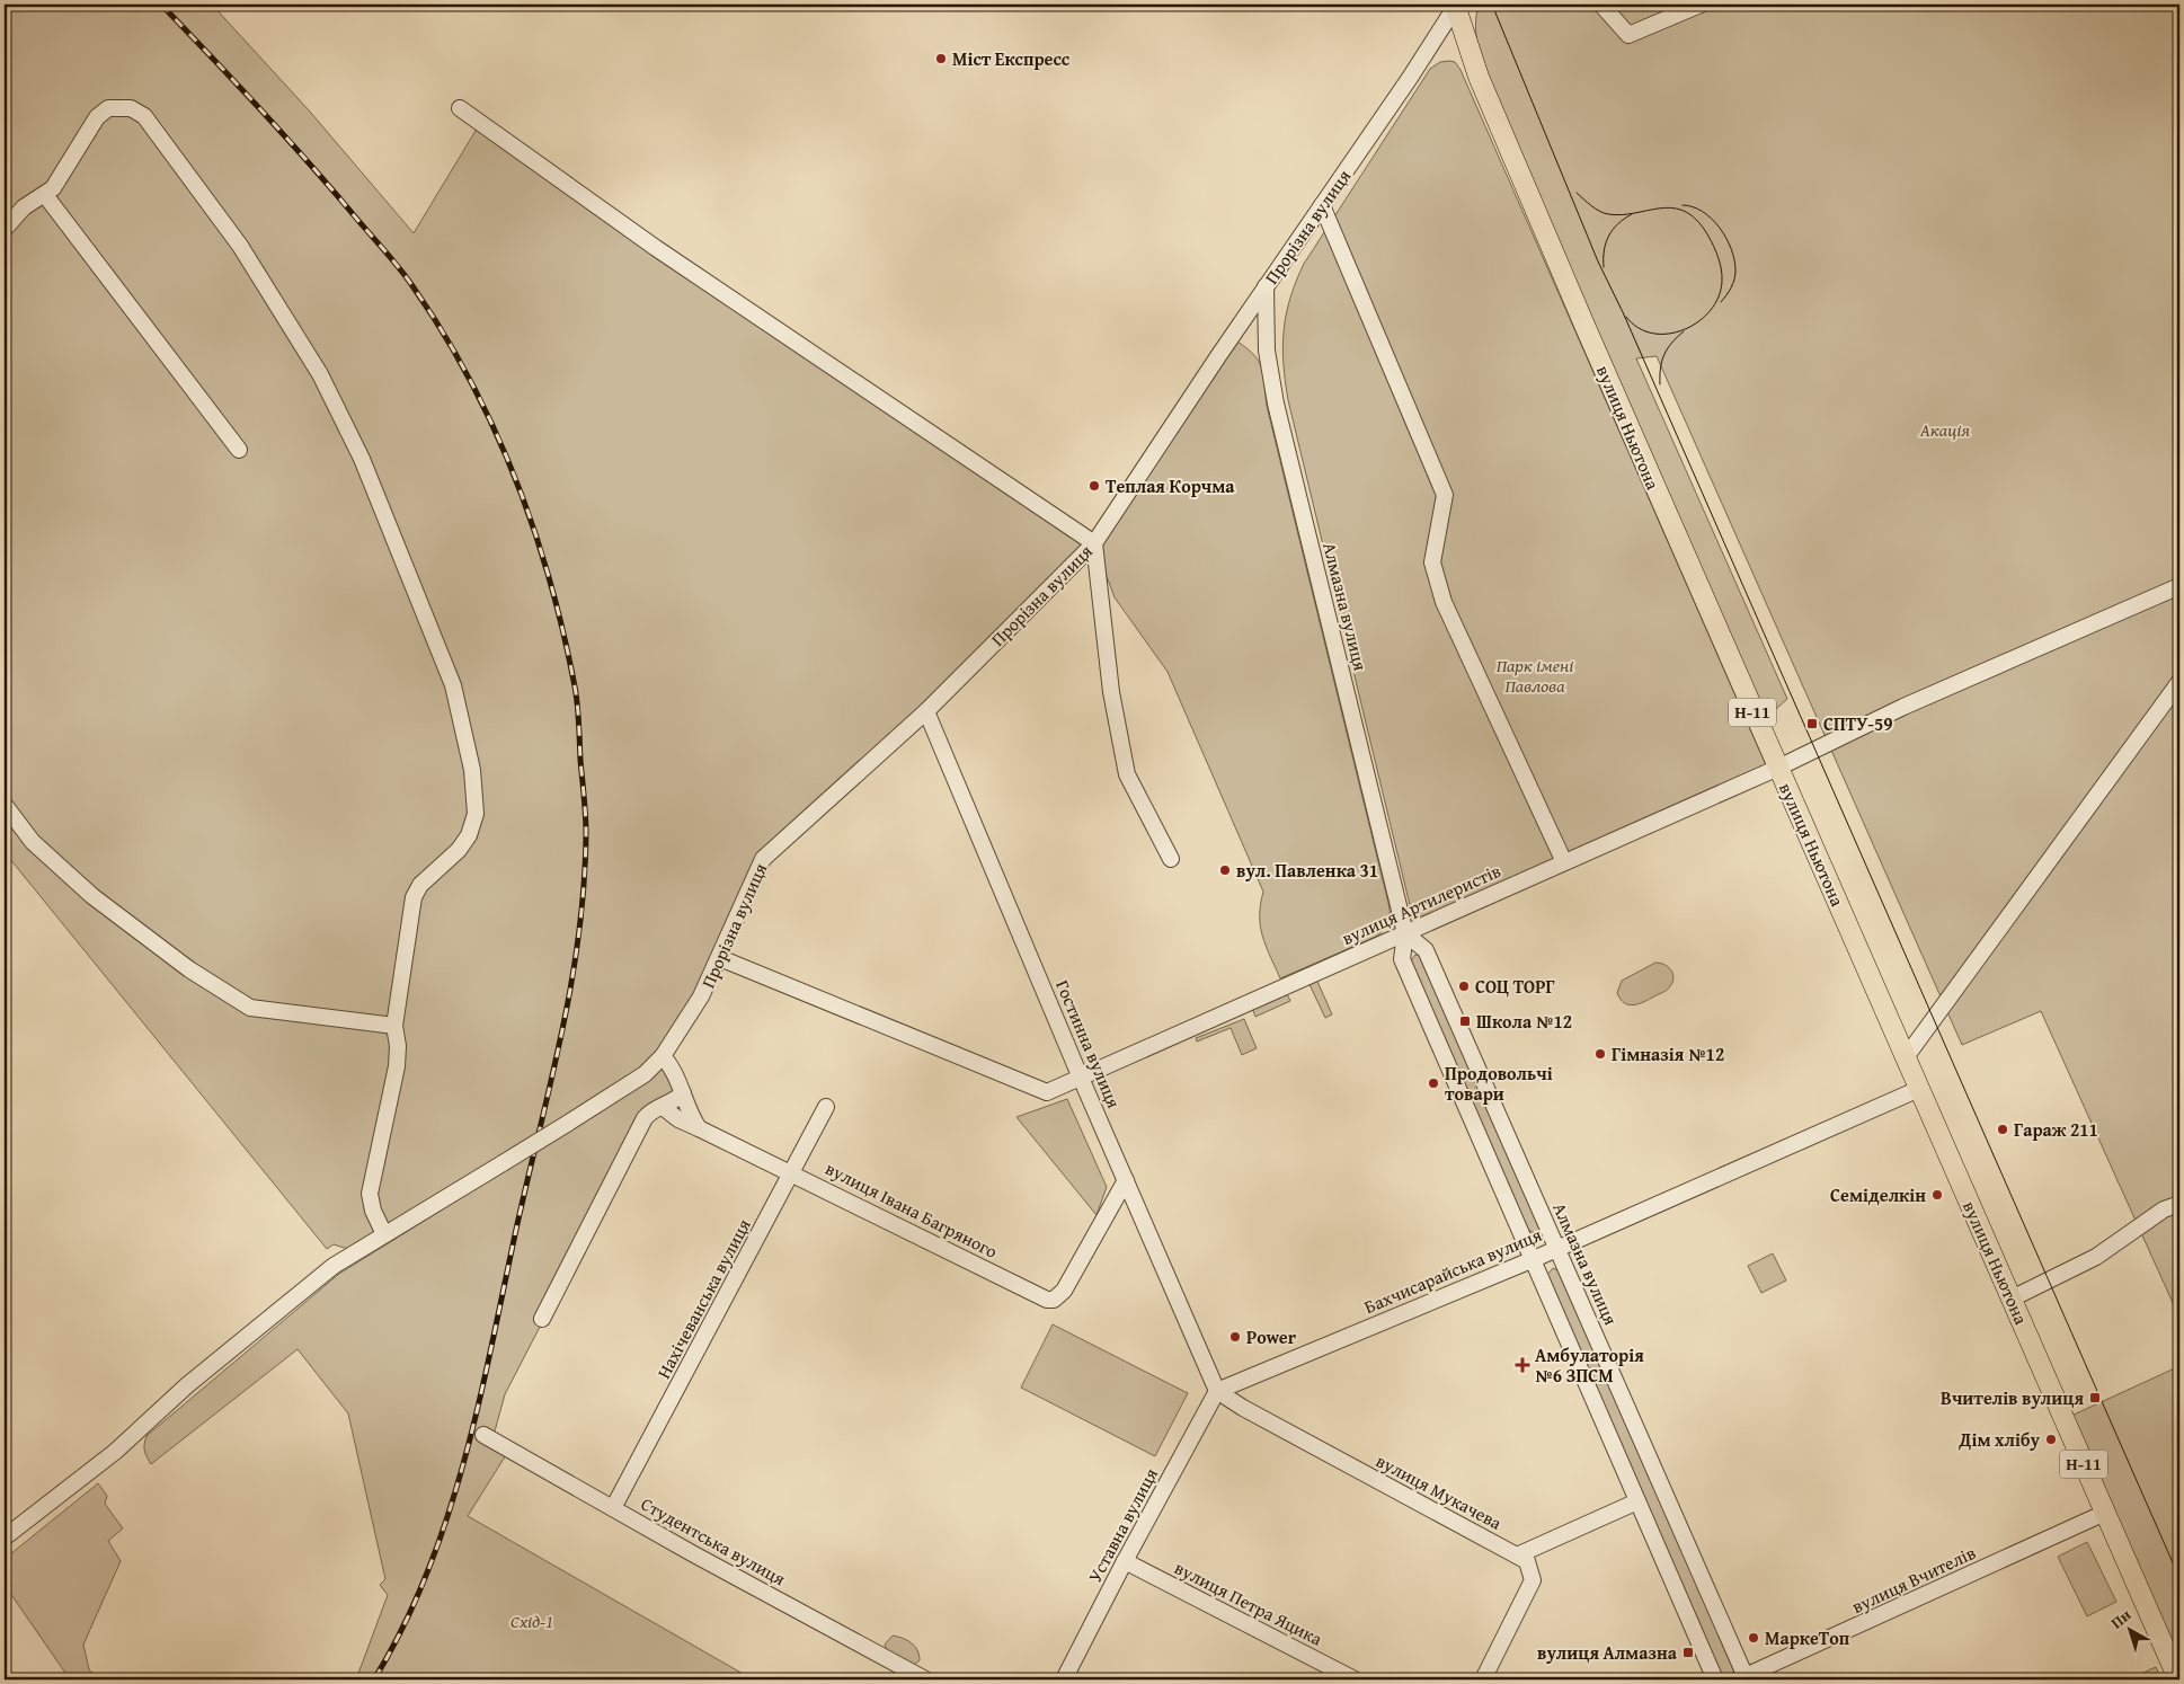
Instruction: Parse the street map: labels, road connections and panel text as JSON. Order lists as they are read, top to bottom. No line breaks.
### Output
{"streets":{"main road":["вулиця Ньютона","Н-11"],"street":["Прорізна вулиця","Алмазна вулиця","вулиця Артилеристів","Гостинна вулиця","вулиця Івана Багряного","Бахчисарайська вулиця","Нахічеванська вулиця","вулиця Мукачева","Уставна вулиця","Студентська вулиця","вулиця Вчителів","вулиця Петра Яцика"]},"crossings":[["Прорізна вулиця","вулиця Ньютона"],["Прорізна вулиця","Алмазна вулиця"],["Прорізна вулиця","вулиця Артилеристів"],["Прорізна вулиця","Гостинна вулиця"],["вулиця Ньютона","вулиця Артилеристів"],["вулиця Ньютона","Бахчисарайська вулиця"],["вулиця Ньютона","вулиця Вчителів"],["Алмазна вулиця","вулиця Артилеристів"],["Алмазна вулиця","Бахчисарайська вулиця"],["Алмазна вулиця","вулиця Вчителів"],["вулиця Артилеристів","Гостинна вулиця"],["Гостинна вулиця","вулиця Івана Багряного"],["Гостинна вулиця","Бахчисарайська вулиця"],["Гостинна вулиця","вулиця Мукачева"],["Гостинна вулиця","Уставна вулиця"],["вулиця Івана Багряного","Нахічеванська вулиця"],["Бахчисарайська вулиця","вулиця Мукачева"],["Бахчисарайська вулиця","Уставна вулиця"],["Нахічеванська вулиця","Студентська вулиця"],["вулиця Мукачева","Уставна вулиця"],["Уставна вулиця","вулиця Петра Яцика"]],"parks":["Акація","Парк імені Павлова","Схід-1"],"places":{"other":["Міст Експресс","Теплая Корчма","вул. Павленка 31","СОЦ ТОРГ","Гімназія №12","Продовольчі товари","Гараж 211","Семіделкін","Power","Дім хлібу","МаркеТоп"],"transit":["СПТУ-59","Школа №12","Вчителів вулиця","вулиця Алмазна"],"health":["Амбулаторія №6 ЗПСМ"]},"north":"top left"}
